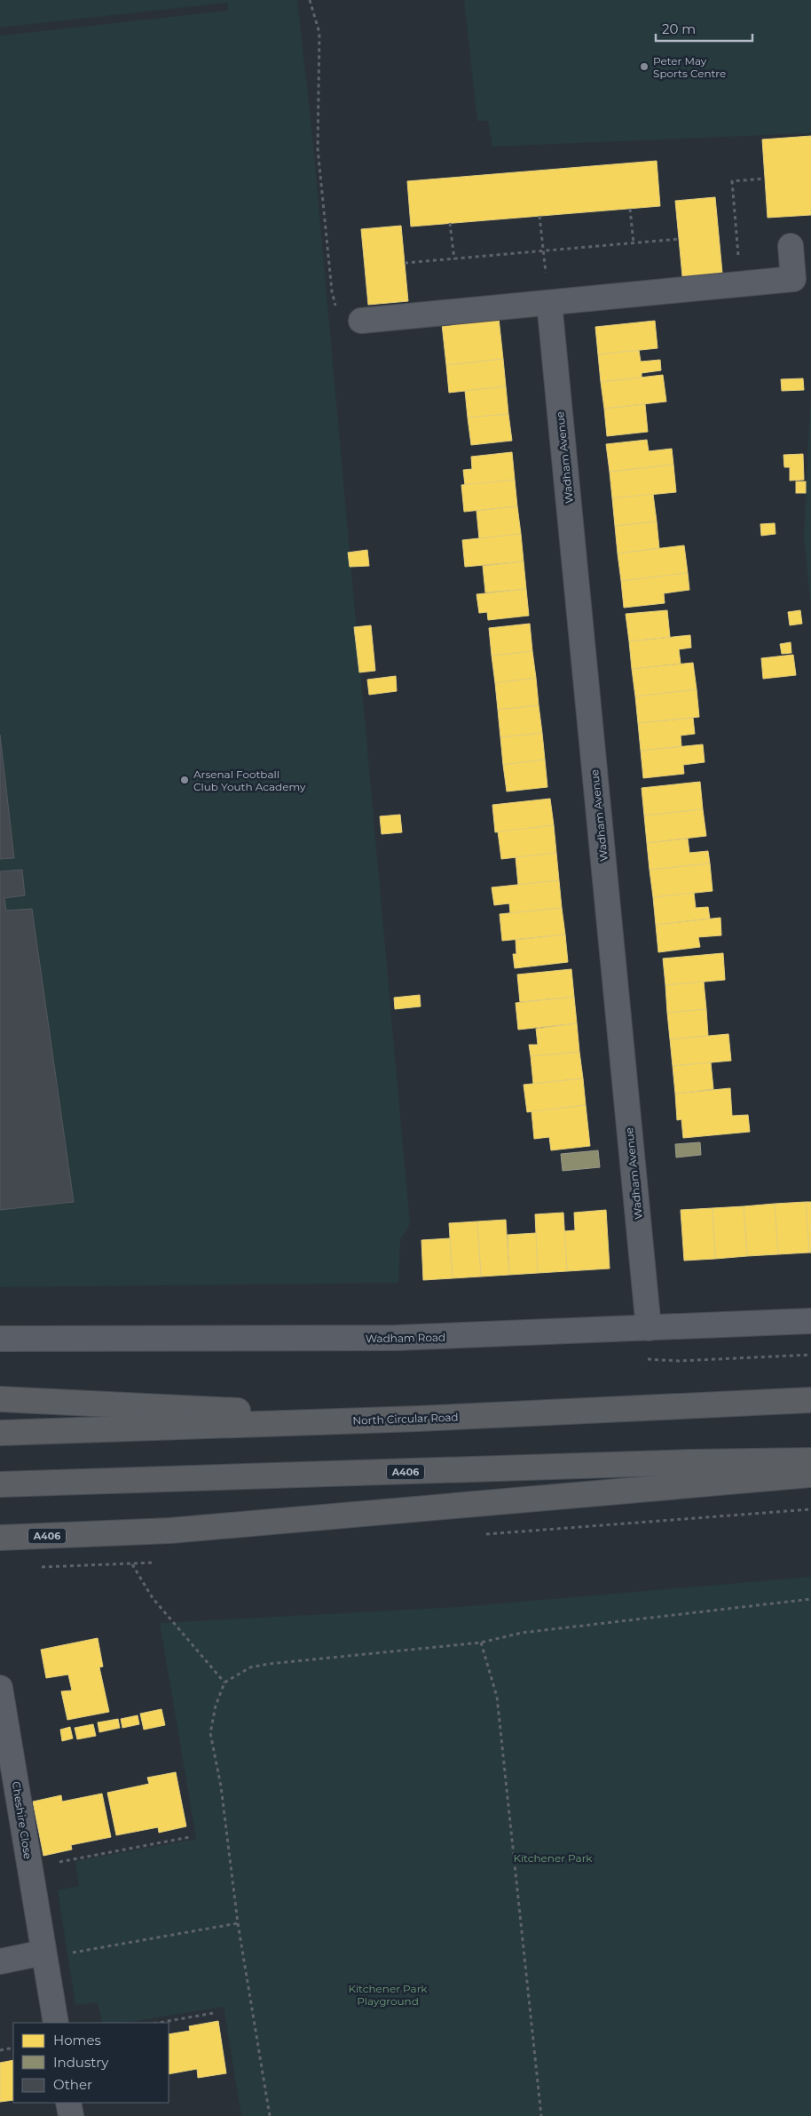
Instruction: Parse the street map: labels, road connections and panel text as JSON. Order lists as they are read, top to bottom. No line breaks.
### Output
{"streets":{"highway":["North Circular Road","A406"],"street":["Wadham Avenue","Wadham Road","Cheshire Close"]},"crossings":[["Wadham Avenue","Wadham Road"]],"parks":["Kitchener Park","Kitchener Park Playground"],"places":["Peter May Sports Centre","Arsenal Football Club Youth Academy"],"legend":["Homes","Industry","Other"],"scale_bar":"20 m"}
